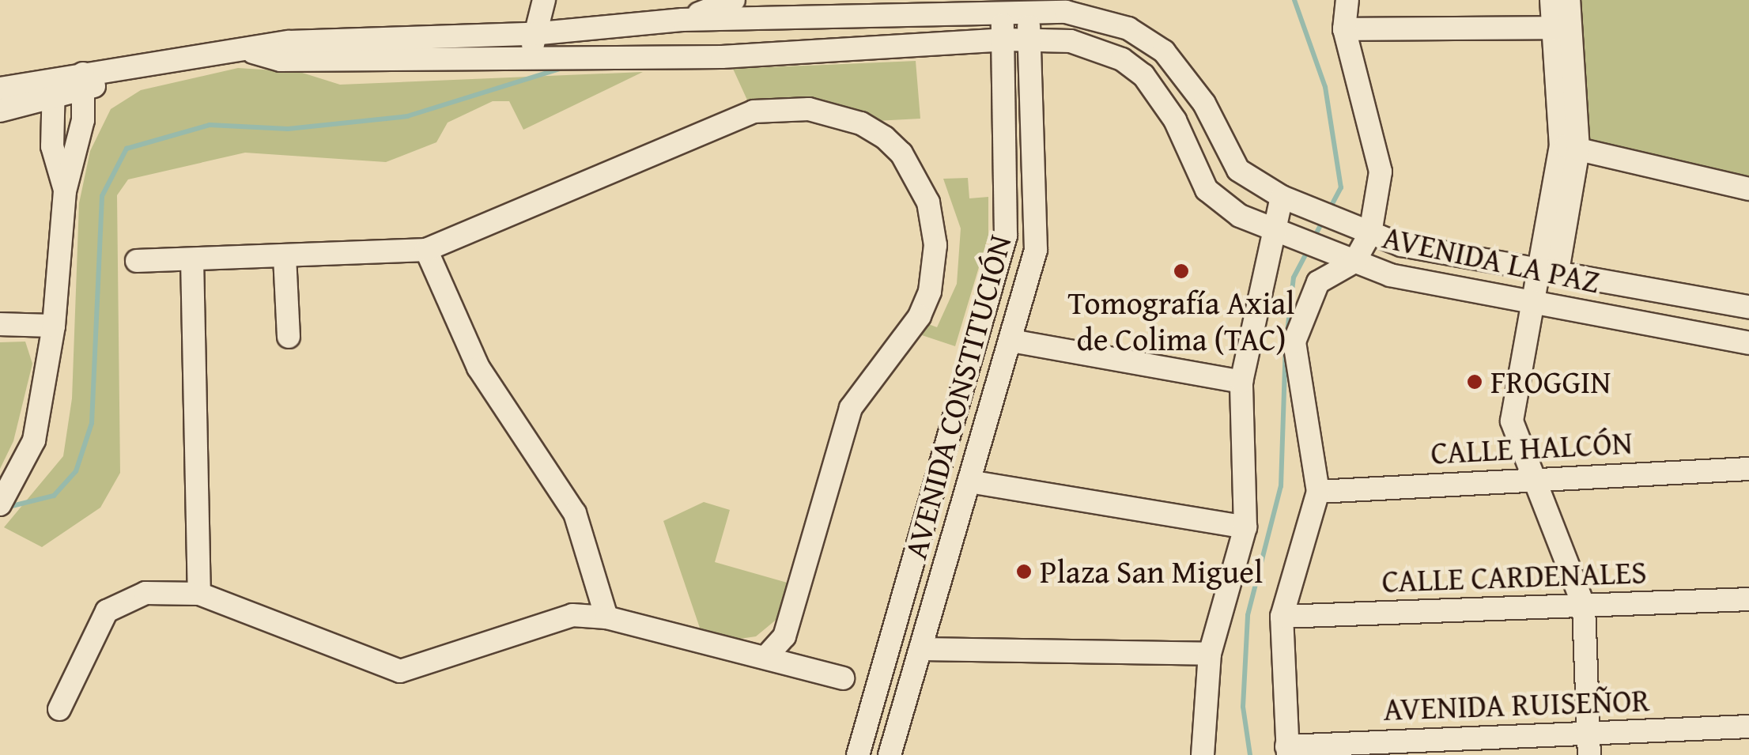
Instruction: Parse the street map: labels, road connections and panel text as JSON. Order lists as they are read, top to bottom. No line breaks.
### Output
{"streets":{"street":["AVENIDA LA PAZ","AVENIDA CONSTITUCIÓN","CALLE HALCÓN","CALLE CARDENALES","AVENIDA RUISEÑOR"]},"crossings":[["AVENIDA LA PAZ","AVENIDA CONSTITUCIÓN"]],"places":["Tomografía Axial de Colima (TAC)","FROGGIN","Plaza San Miguel"]}
